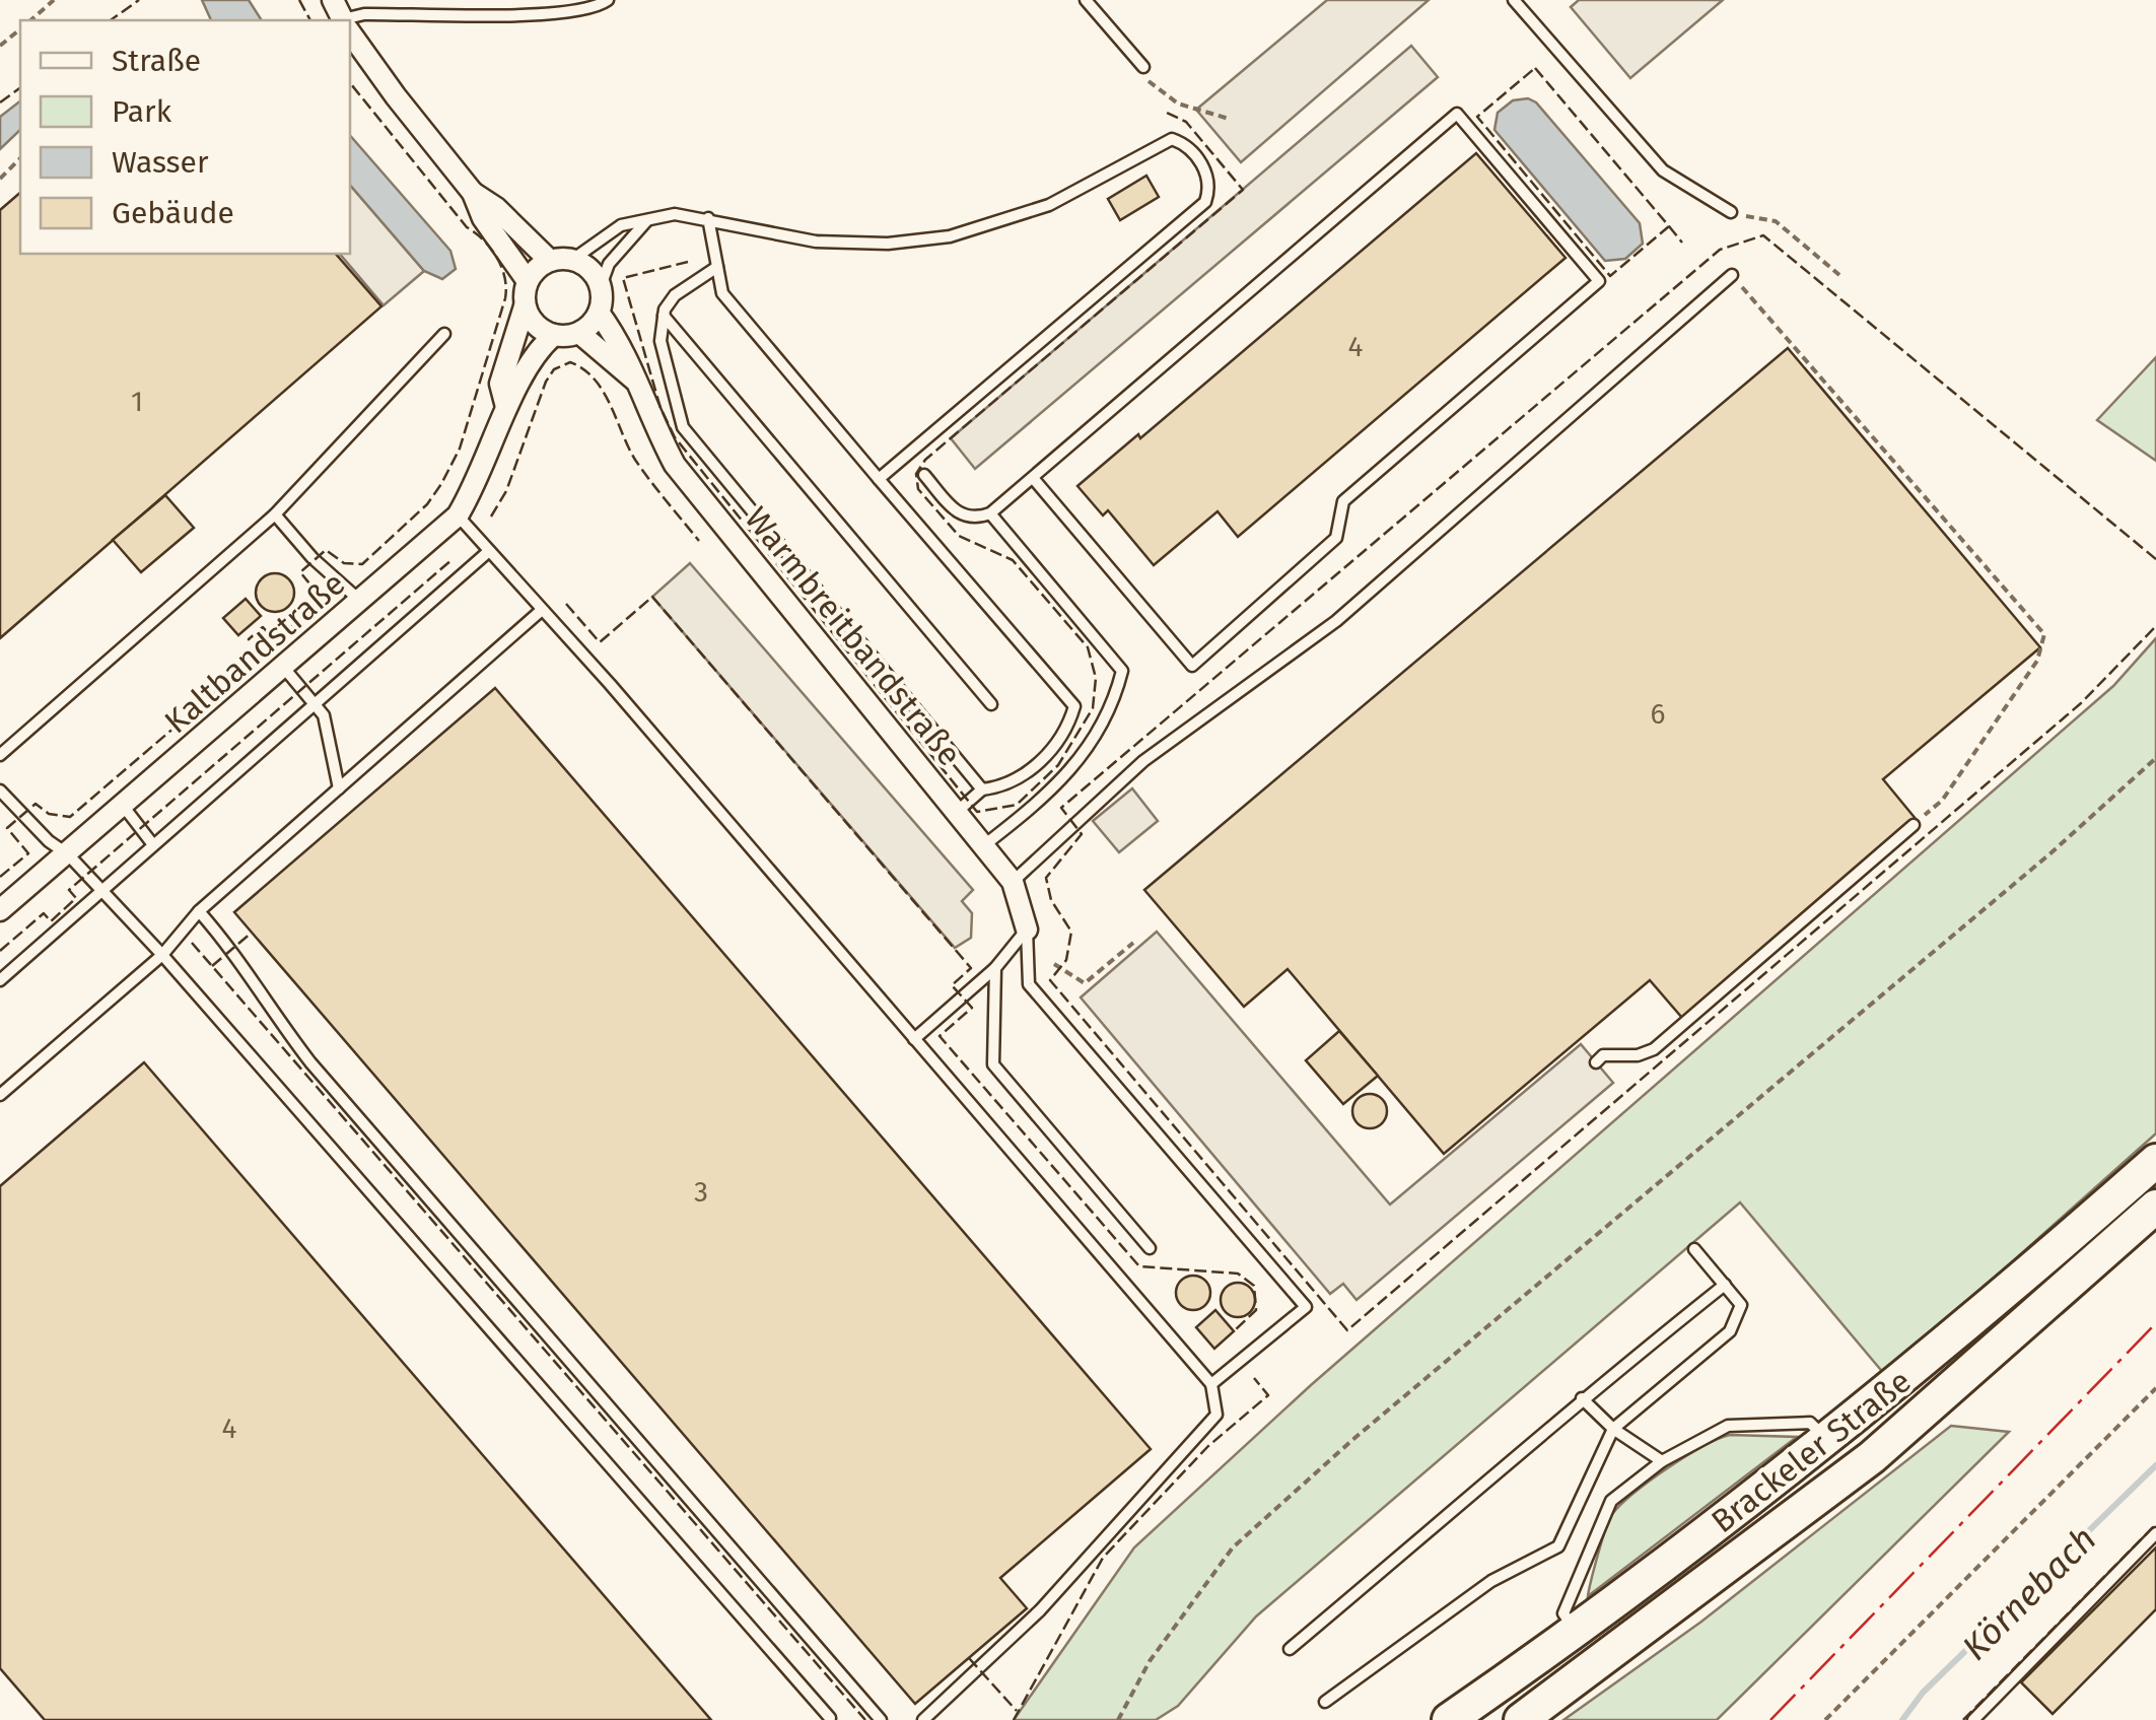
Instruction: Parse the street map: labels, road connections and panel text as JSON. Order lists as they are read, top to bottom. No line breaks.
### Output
{"streets":{"highway":["Brackeler Straße"],"street":["Warmbreitbandstraße","Kaltbandstraße"]},"crossings":[["Warmbreitbandstraße","Kaltbandstraße"]],"water":["Körnebach"],"house_numbers":["4","1","6","3","4"],"legend":["Straße","Park","Wasser","Gebäude"]}
